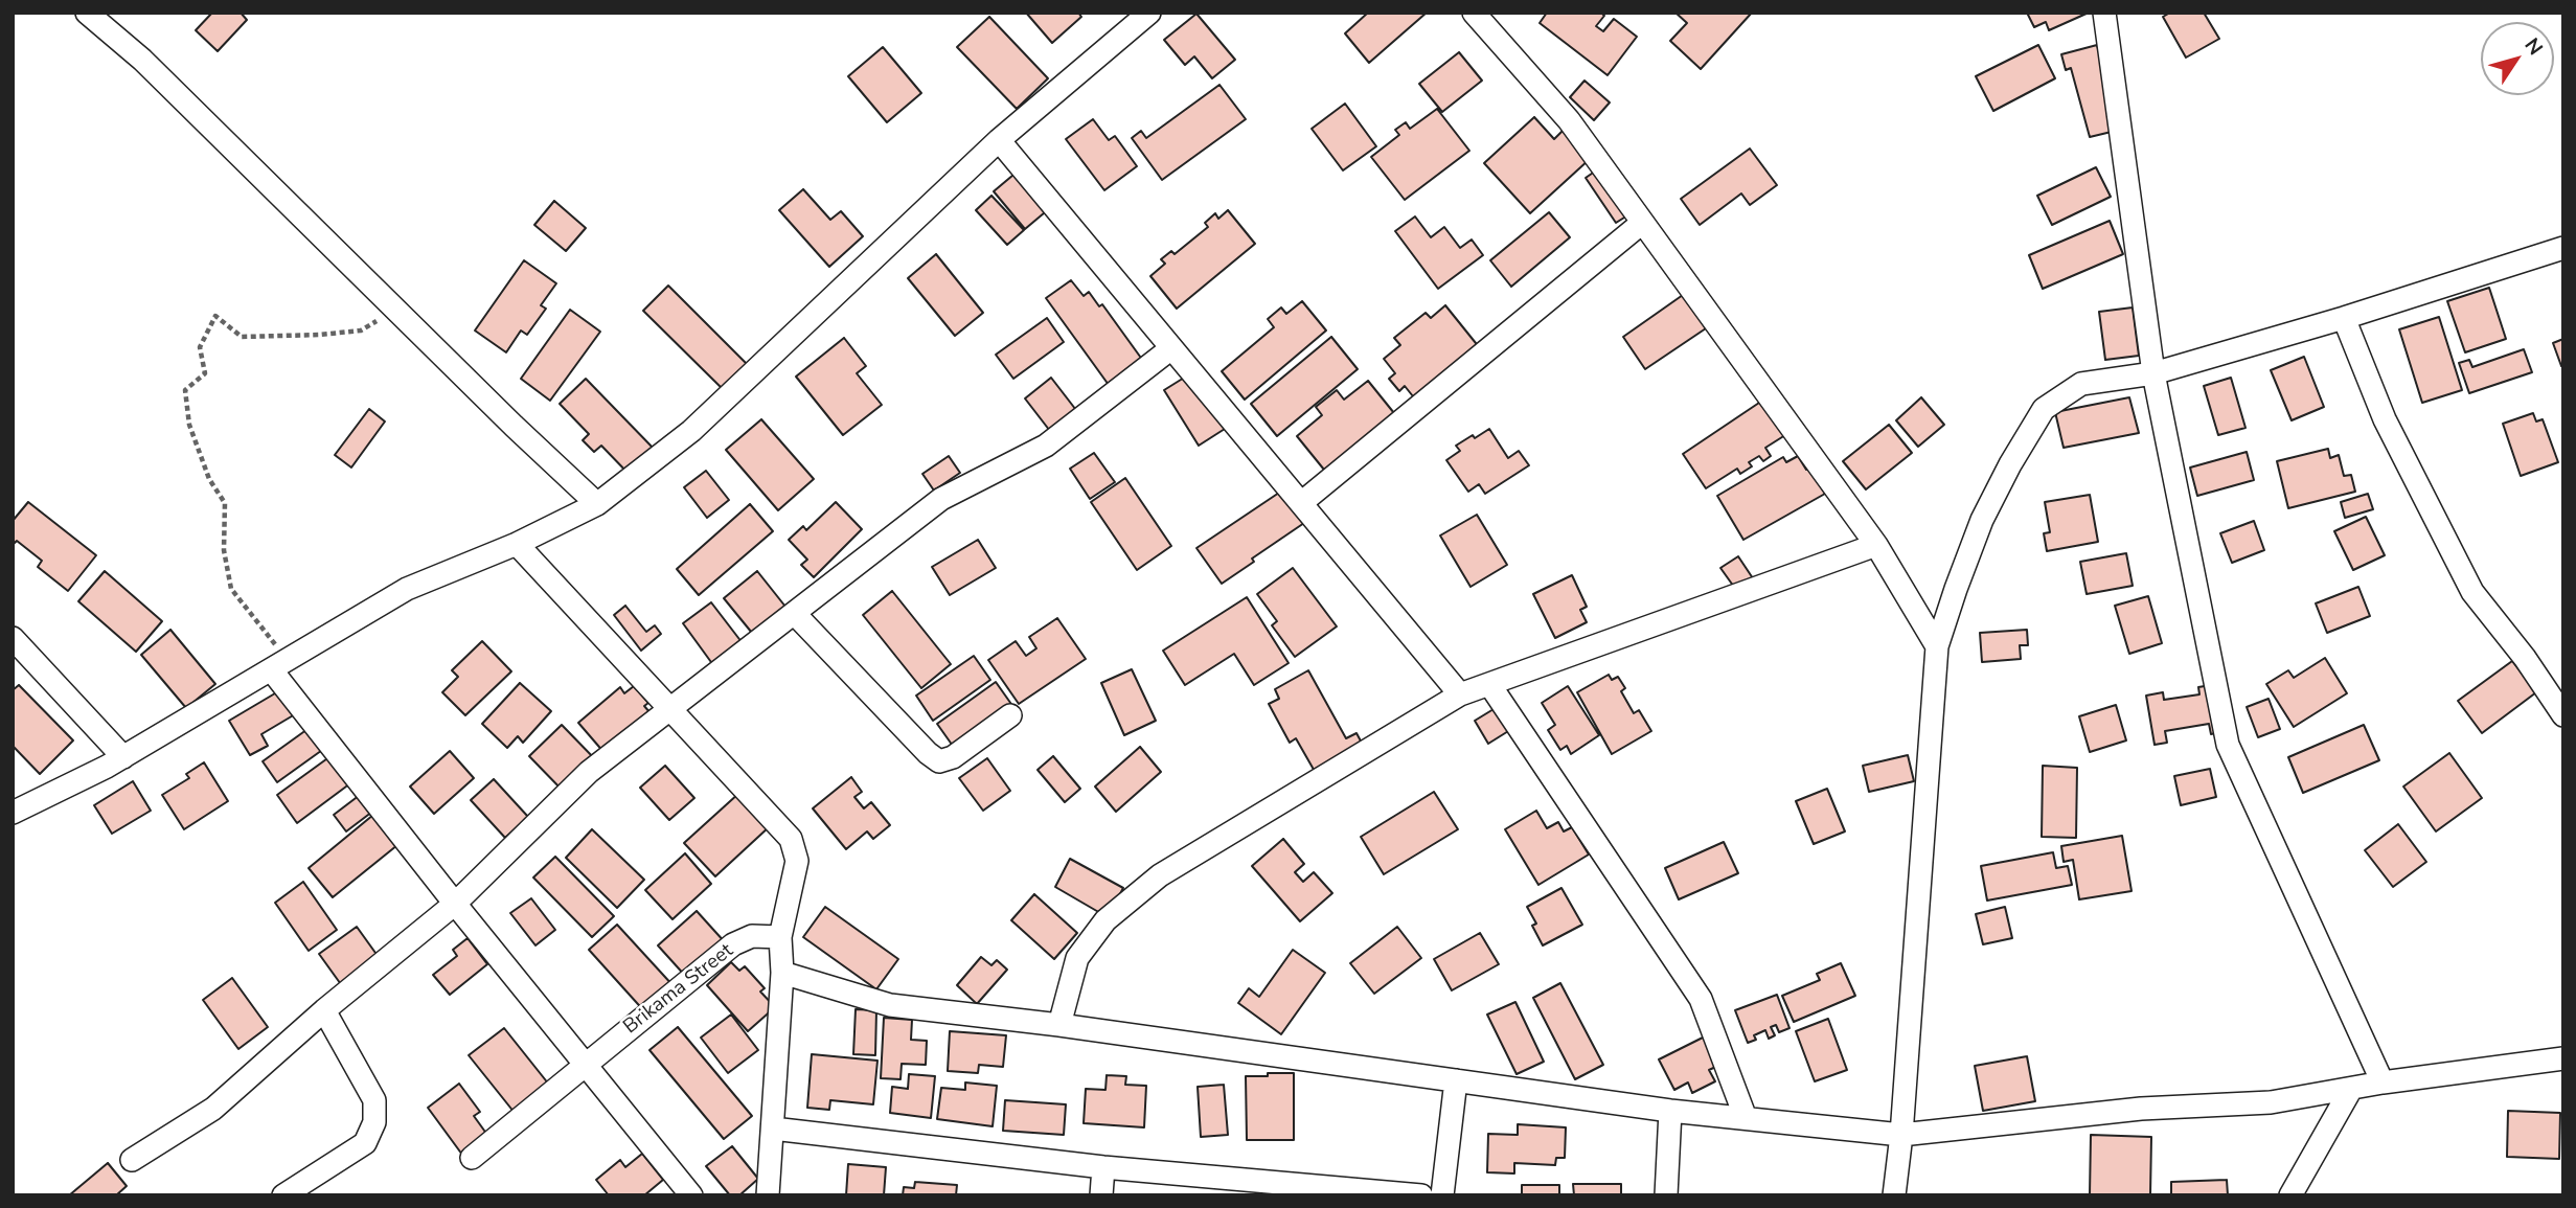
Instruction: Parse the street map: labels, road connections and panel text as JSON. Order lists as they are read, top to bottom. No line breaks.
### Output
{"streets":{"street":["Brikama Street"]},"north":"top right"}
